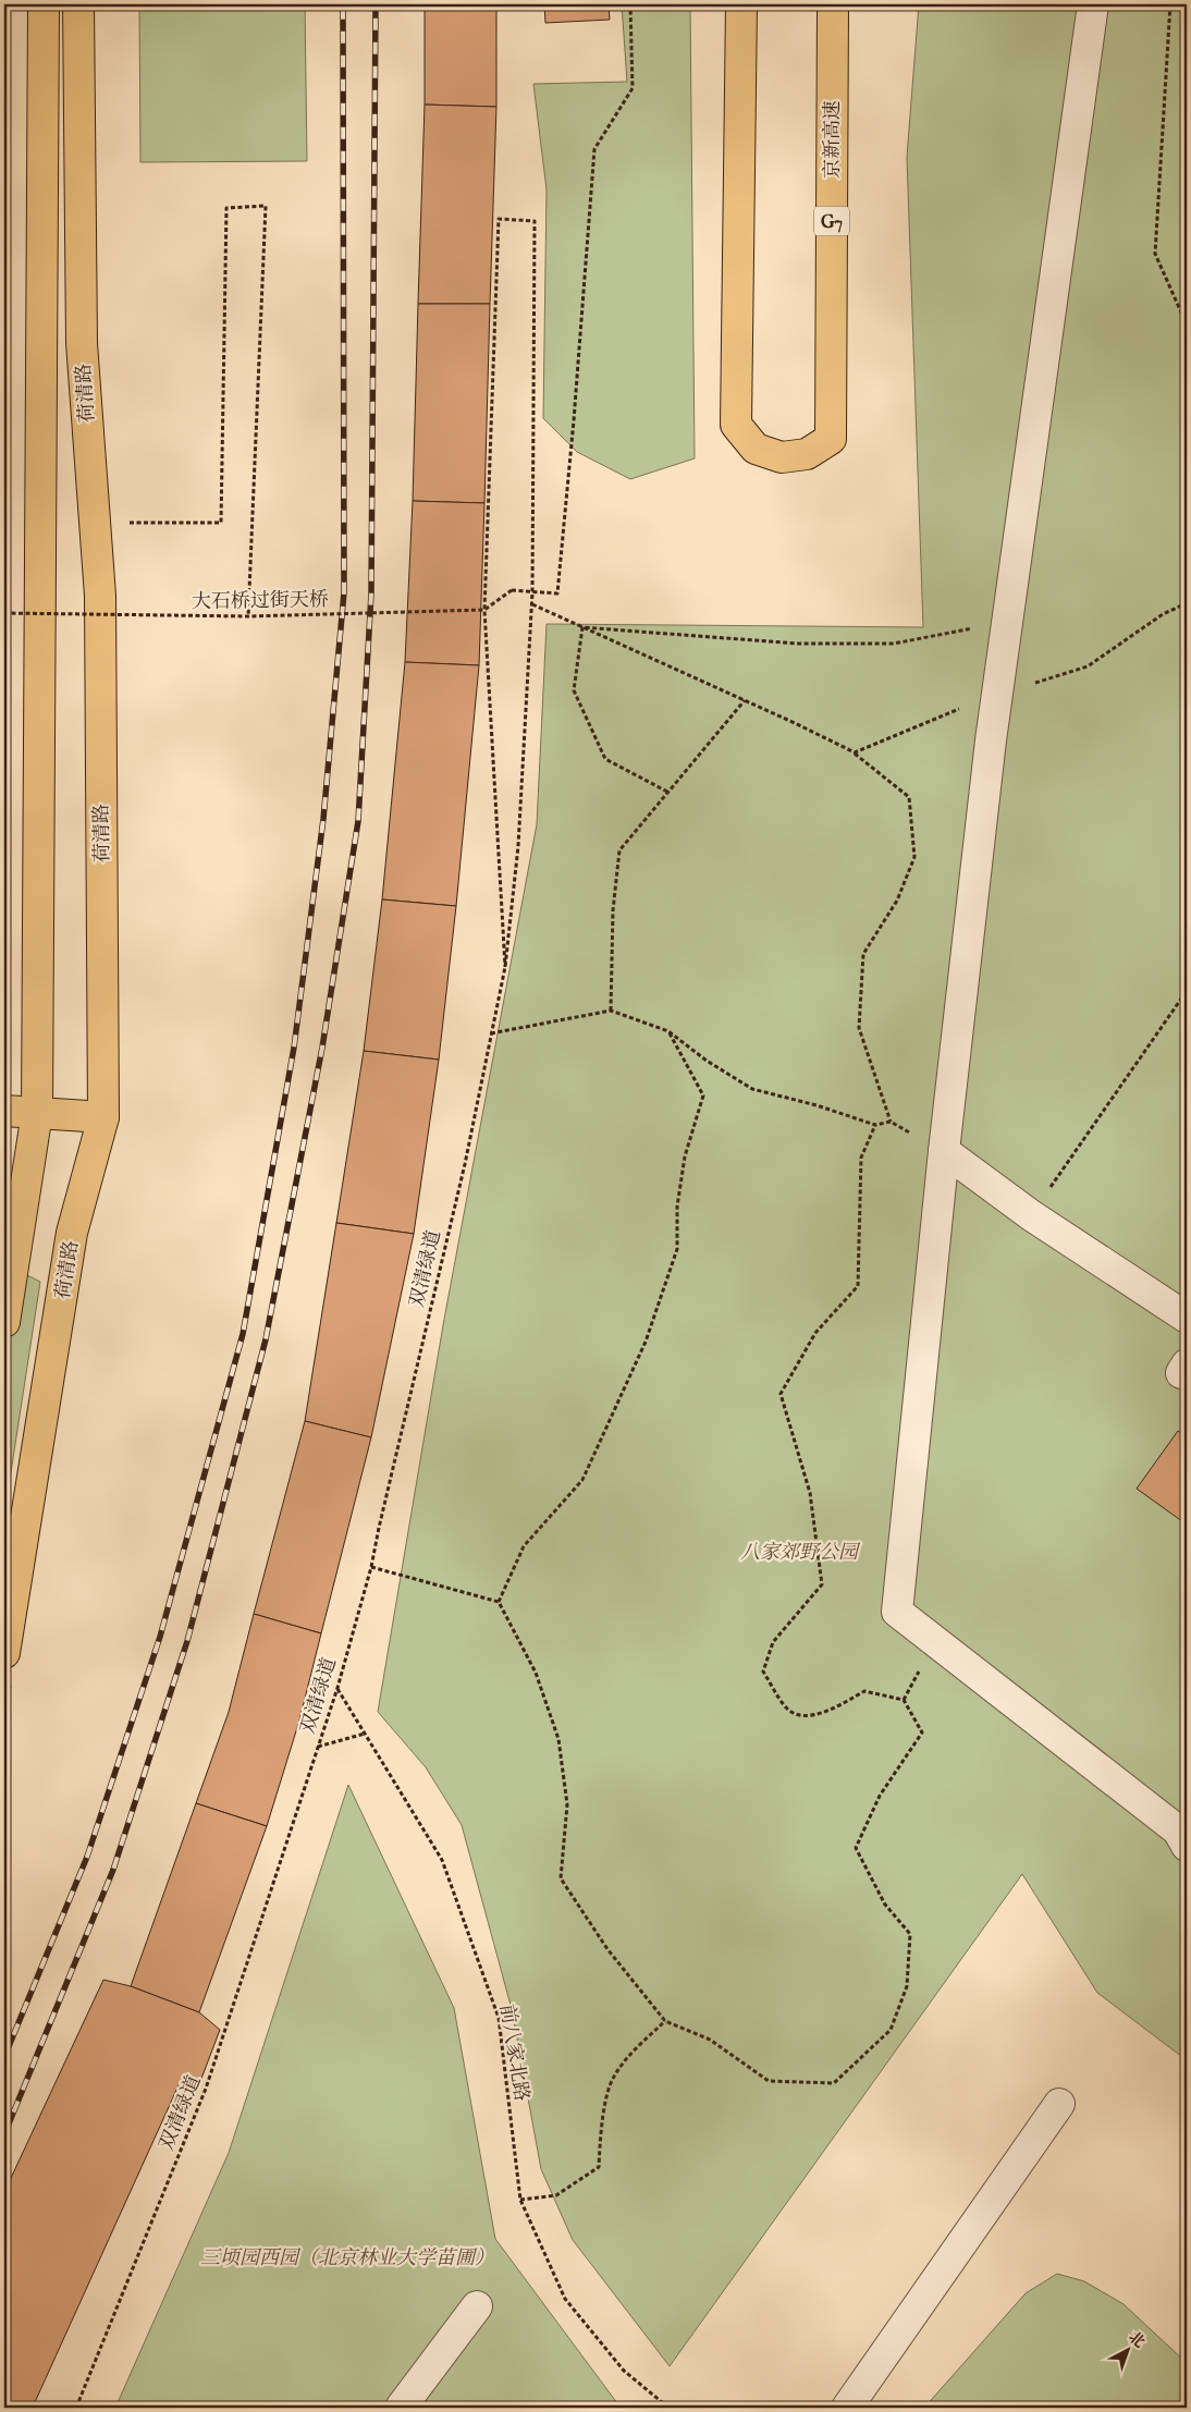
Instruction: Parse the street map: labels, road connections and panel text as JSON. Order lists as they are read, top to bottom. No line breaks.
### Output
{"streets":{"main road":["京新高速","G7","荷清路"],"path":["大石桥过街天桥","双清绿道","前八家北路"]},"crossings":[["双清绿道","前八家北路"]],"parks":["八家郊野公园","三顷园西园（北京林业大学苗圃）"],"north":"top right"}
